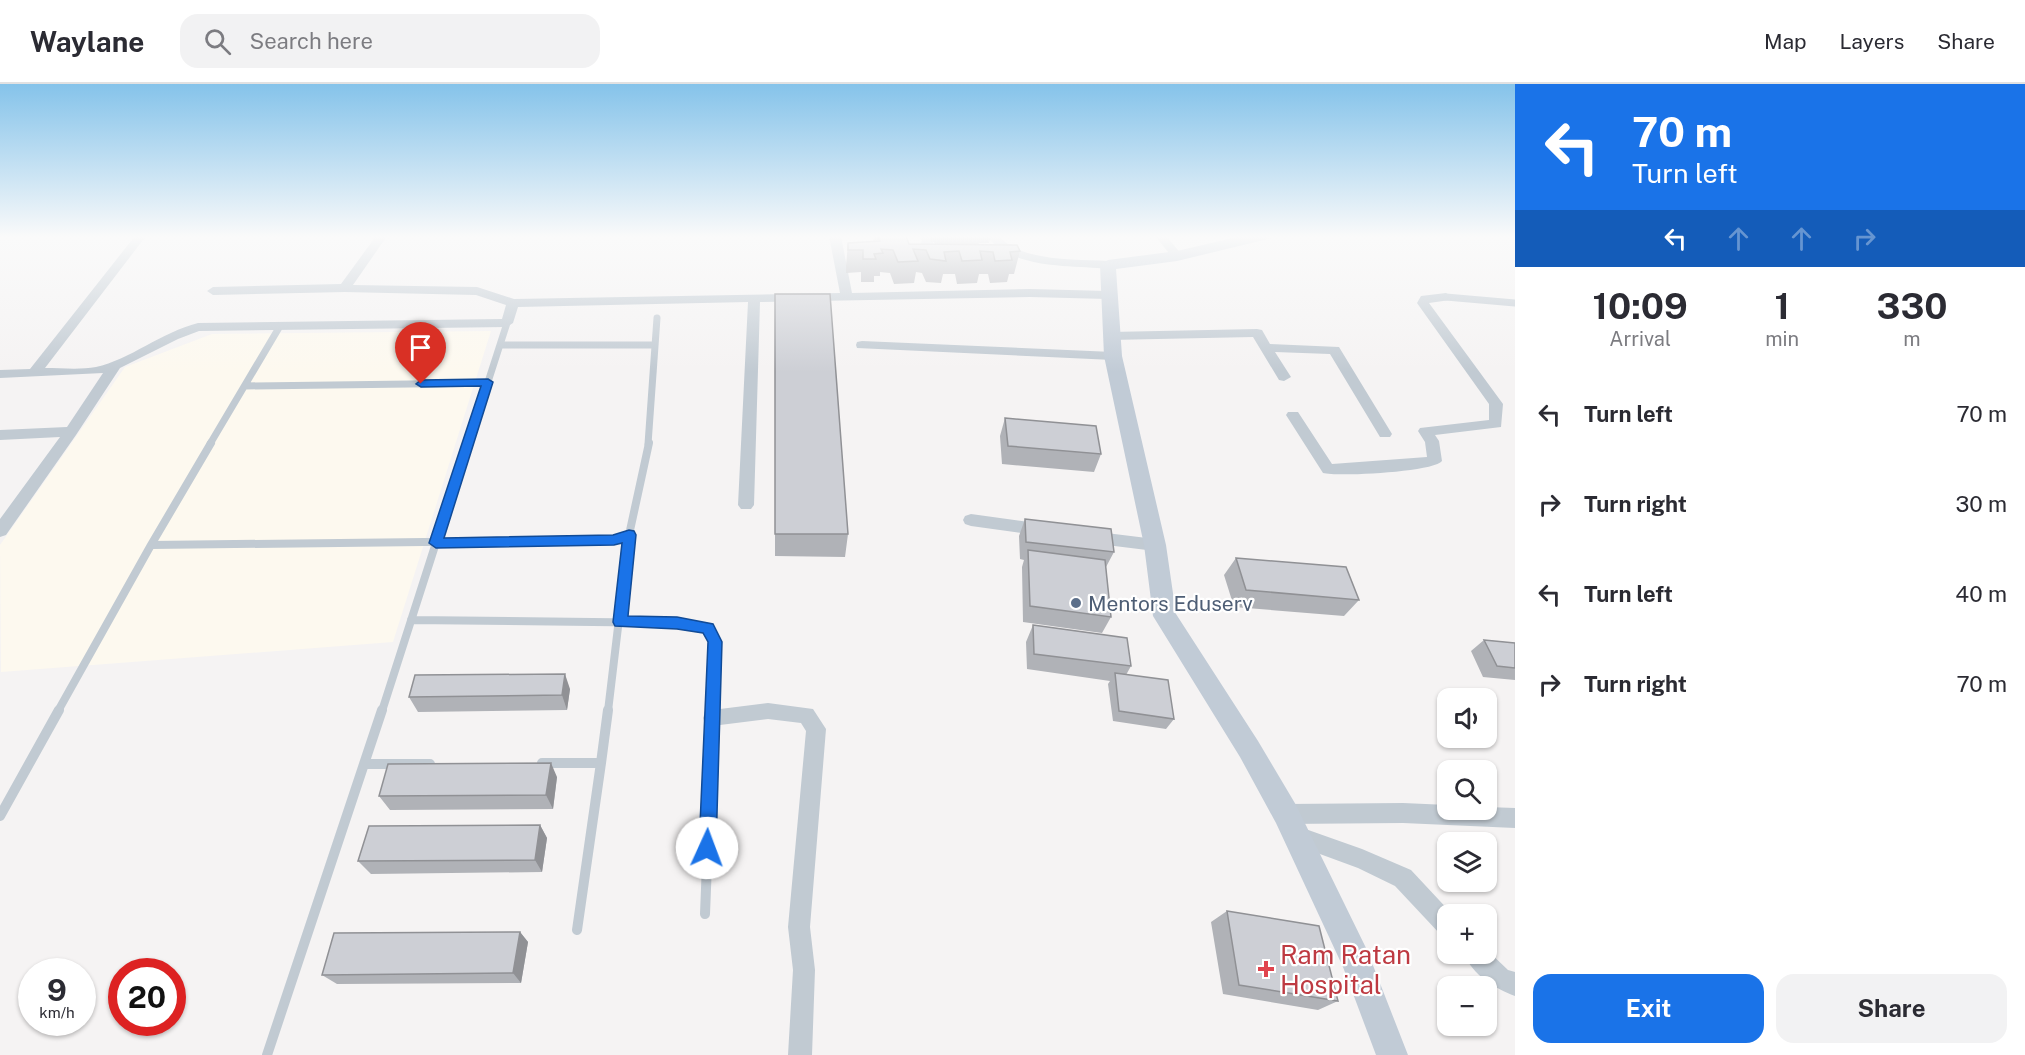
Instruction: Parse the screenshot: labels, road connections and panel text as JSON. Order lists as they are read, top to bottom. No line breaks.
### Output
{"places":{"other":["Mentors Eduserv"],"health":["Ram Ratan Hospital"]},"page":{"header":"Waylane","search":"Search here","nav":["Map","Layers","Share"],"turn":["70 m","Turn left"],"eta":["10:09","Arrival","1","min","330","m"],"list":[{"name":"Turn left","value":"70 m"},{"name":"Turn right","value":"30 m"},{"name":"Turn left","value":"40 m"},{"name":"Turn right","value":"70 m"}],"map_buttons":["+","−"],"speed":"9 km/h","limit":"20","buttons":["Exit","Share"]}}
